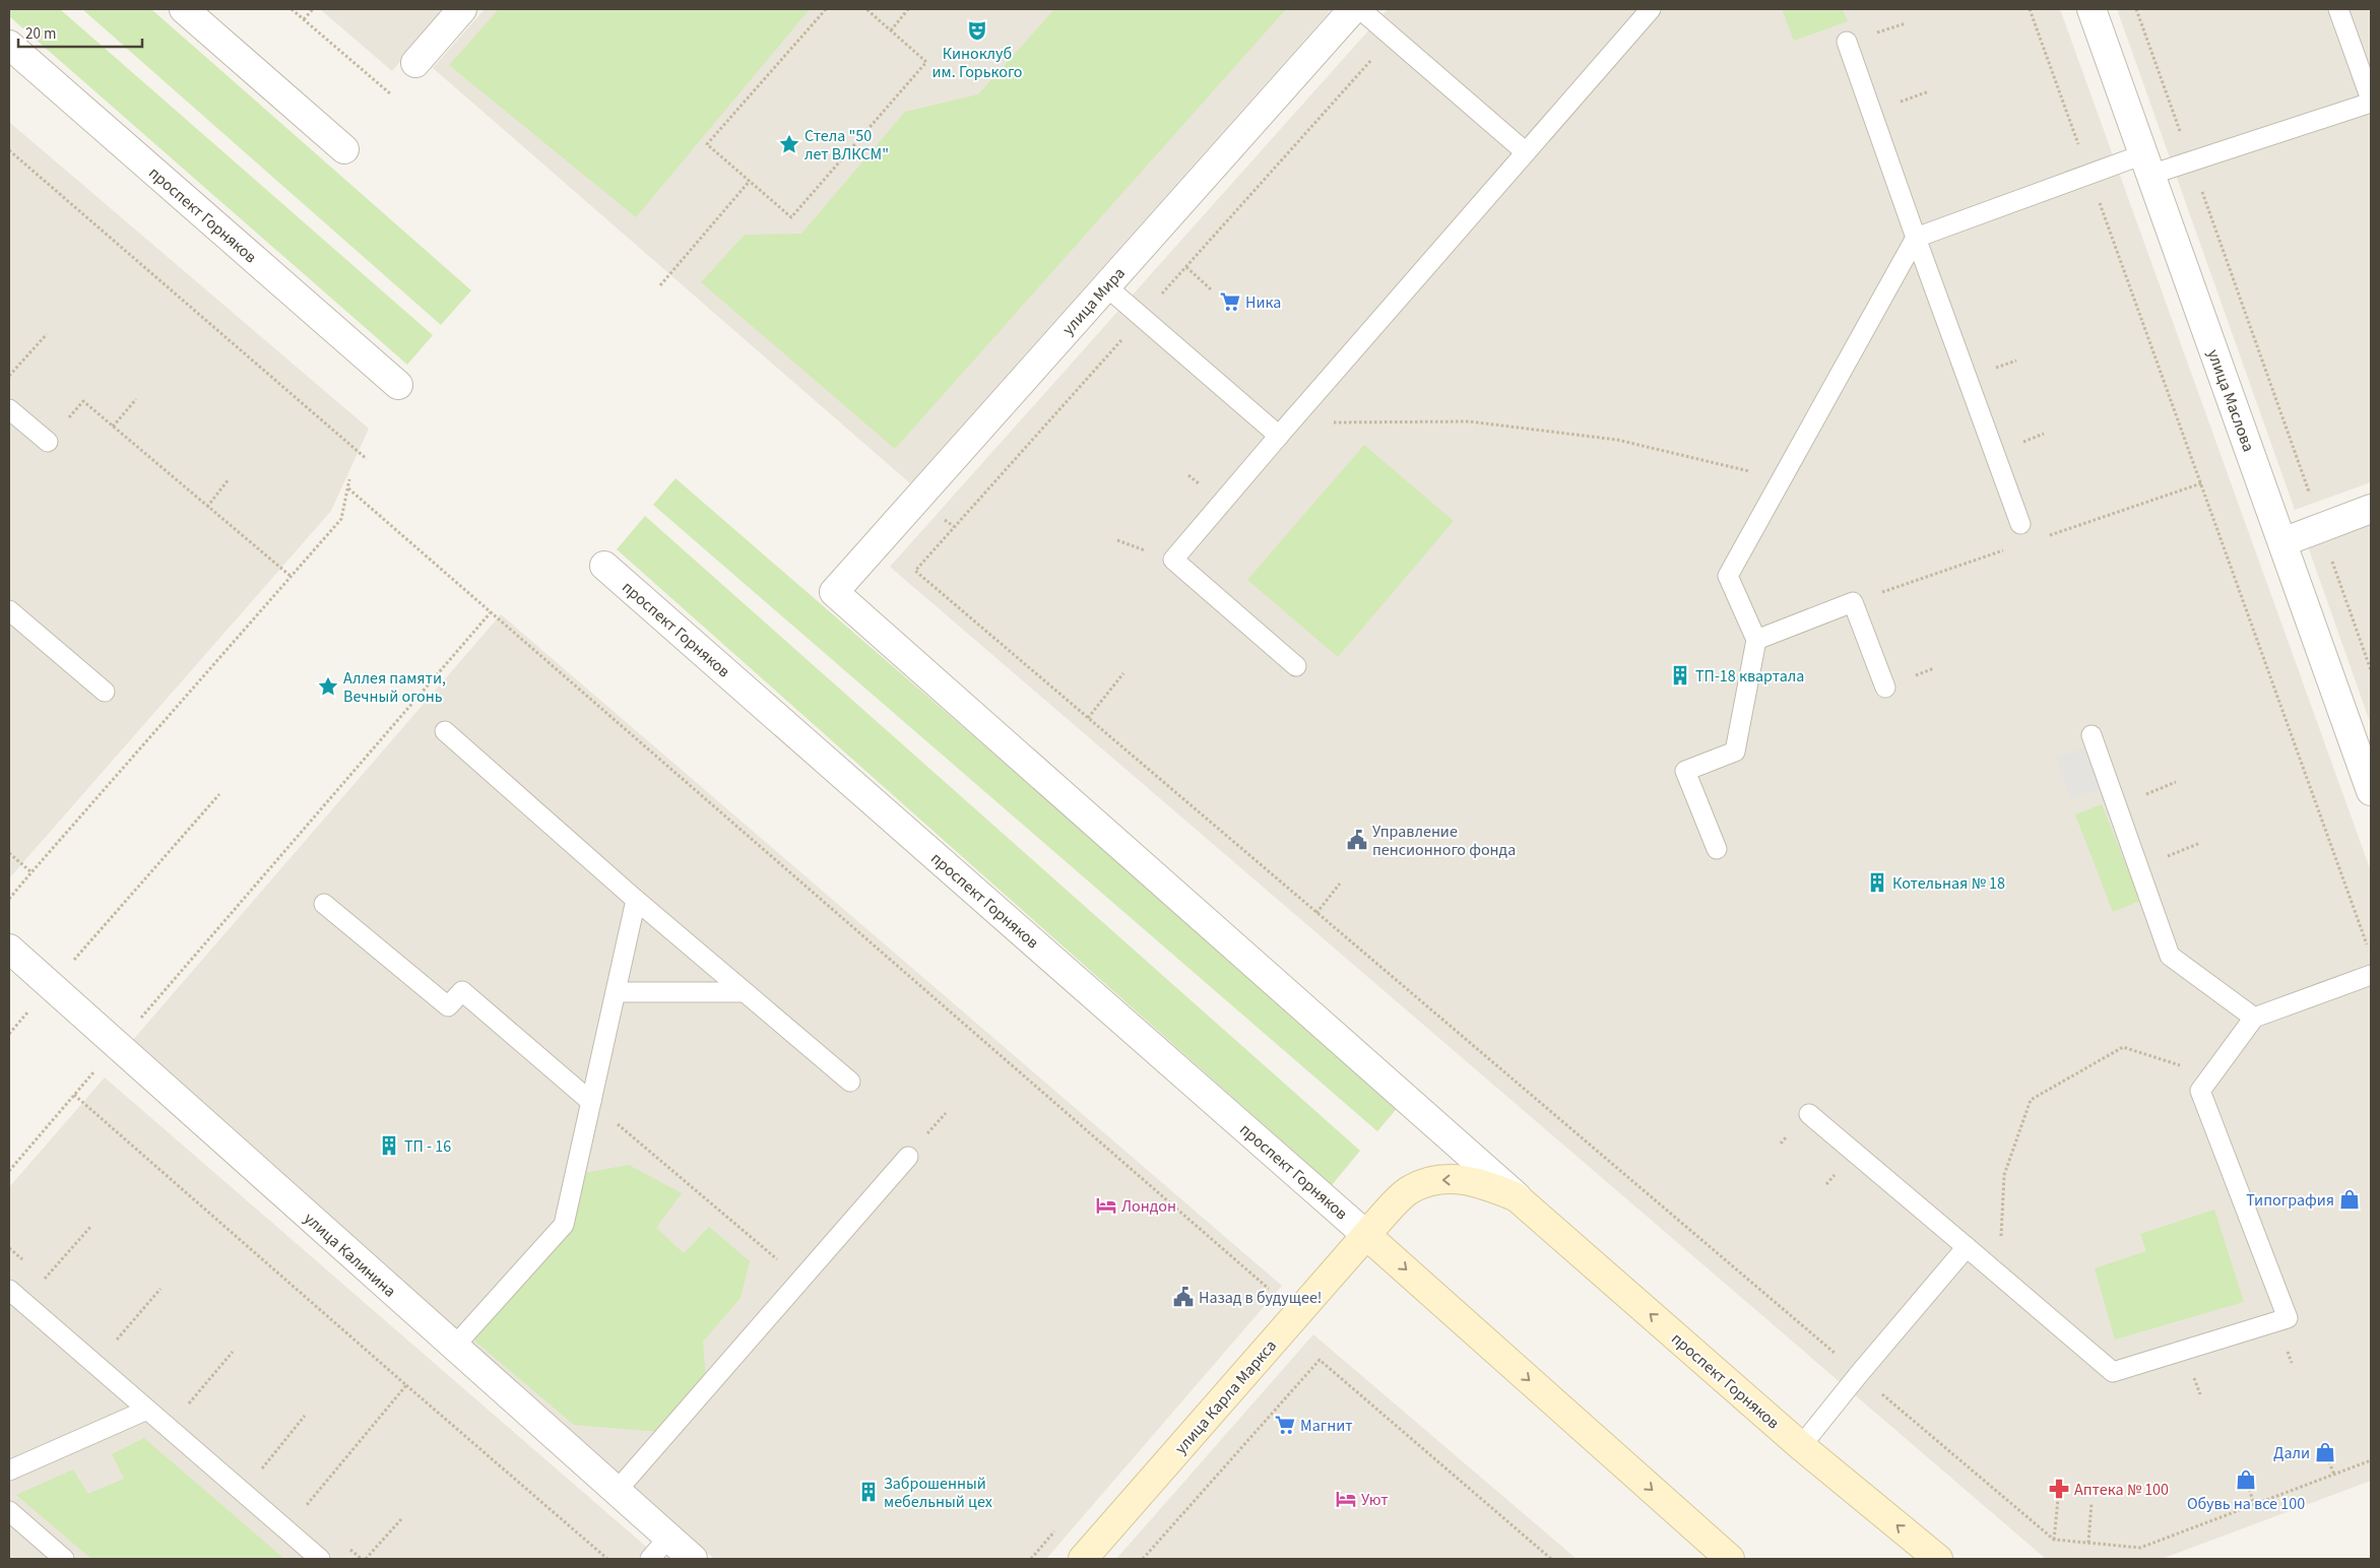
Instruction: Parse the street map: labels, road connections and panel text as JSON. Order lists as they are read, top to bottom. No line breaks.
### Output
{"streets":{"main road":["проспект Горняков","улица Карла Маркса"],"street":["улица Мира","улица Маслова","улица Калинина"]},"crossings":[["проспект Горняков","улица Мира"],["проспект Горняков","улица Карла Маркса"]],"places":{"theatre":["Киноклуб им. Горького"],"place":["Стела \"50 лет ВЛКСМ\"","Аллея памяти, Вечный огонь"],"supermarket":["Ника","Магнит"],"building":["ТП-18 квартала","Котельная № 18","ТП - 16","Заброшенный мебельный цех"],"public building":["Управление пенсионного фонда","Назад в будущее!"],"shop":["Типография","Дали","Обувь на все 100"],"hotel":["Лондон","Уют"],"pharmacy":["Аптека № 100"]},"scale_bar":"20 m"}
